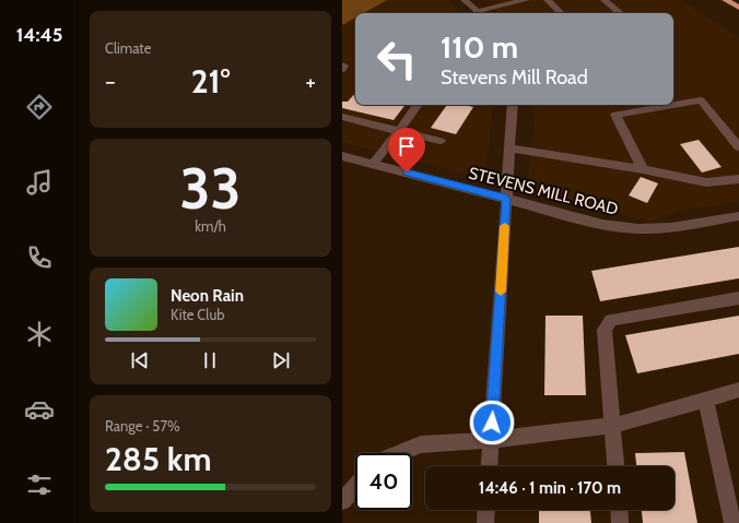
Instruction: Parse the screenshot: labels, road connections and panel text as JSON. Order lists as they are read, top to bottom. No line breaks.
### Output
{"streets":{"street":["STEVENS MILL ROAD"]},"page":{"tabs":"14:45","tile":["Climate",["33","km/h"],["Range · 57%","285 km"]],"turn":["110 m","Stevens Mill Road"],"heat":["−","21°","+"],"song":["Neon Rain","Kite Club"],"limit":"40","trip":"14:46 · 1 min · 170 m"}}
